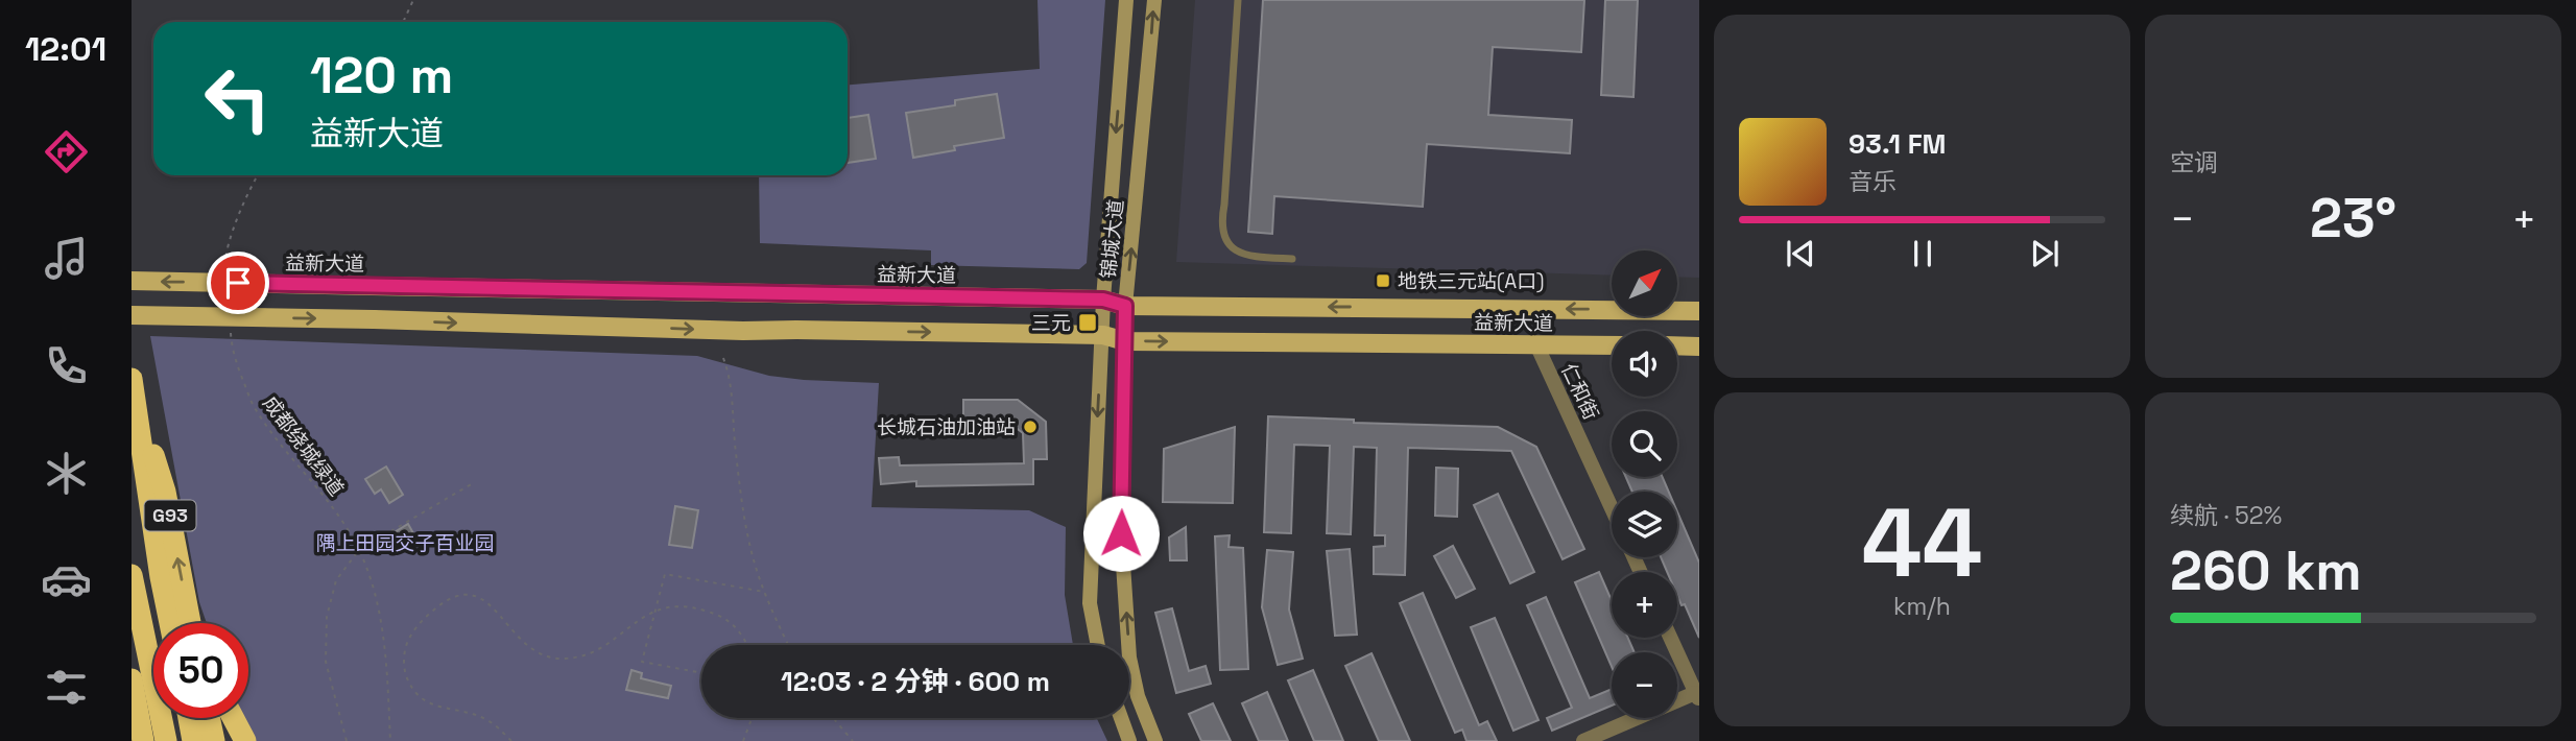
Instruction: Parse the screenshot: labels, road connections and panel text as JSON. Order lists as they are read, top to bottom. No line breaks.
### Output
{"streets":{"highway":["G93"],"main road":["锦城大道","益新大道"],"street":["仁和街"],"path":["成都绕城绿道"]},"crossings":[["锦城大道","益新大道"],["益新大道","仁和街"]],"parks":["隅上田园交子百业园"],"places":{"transit":["地铁三元站(A口)","三元"],"other":["长城石油加油站"]},"north":"top right","page":{"tabs":"12:01","tile":["空调",["44","km/h"],["续航 · 52%","260 km"]],"turn":["120 m","益新大道"],"song":["93.1 FM","音乐"],"heat":["−","23°","+"],"map_buttons":["+","−"],"limit":"50","trip":"12:03 · 2 分钟 · 600 m"}}
